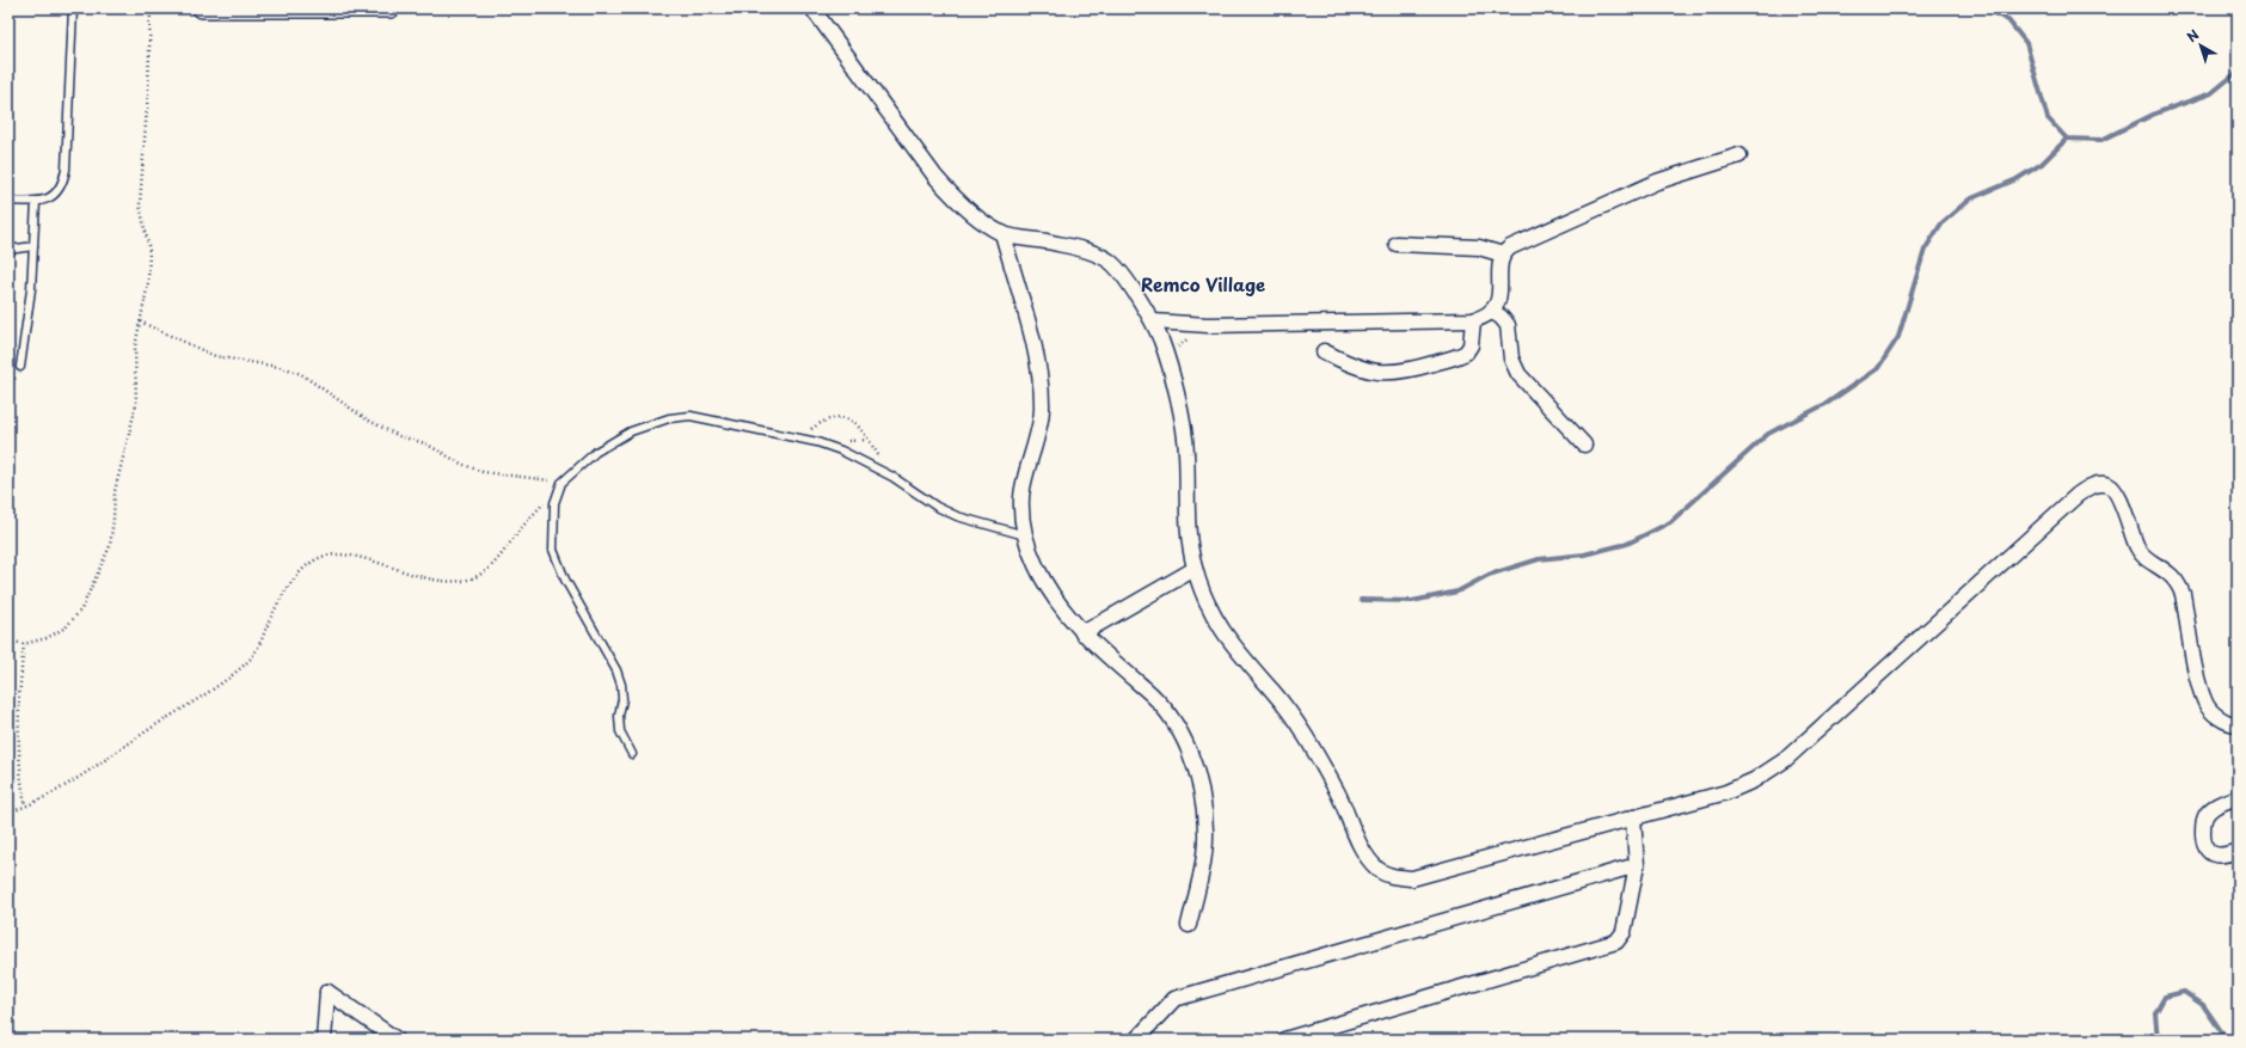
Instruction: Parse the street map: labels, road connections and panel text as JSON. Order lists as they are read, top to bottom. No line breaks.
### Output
{"districts":["Remco Village"],"north":"top left"}
